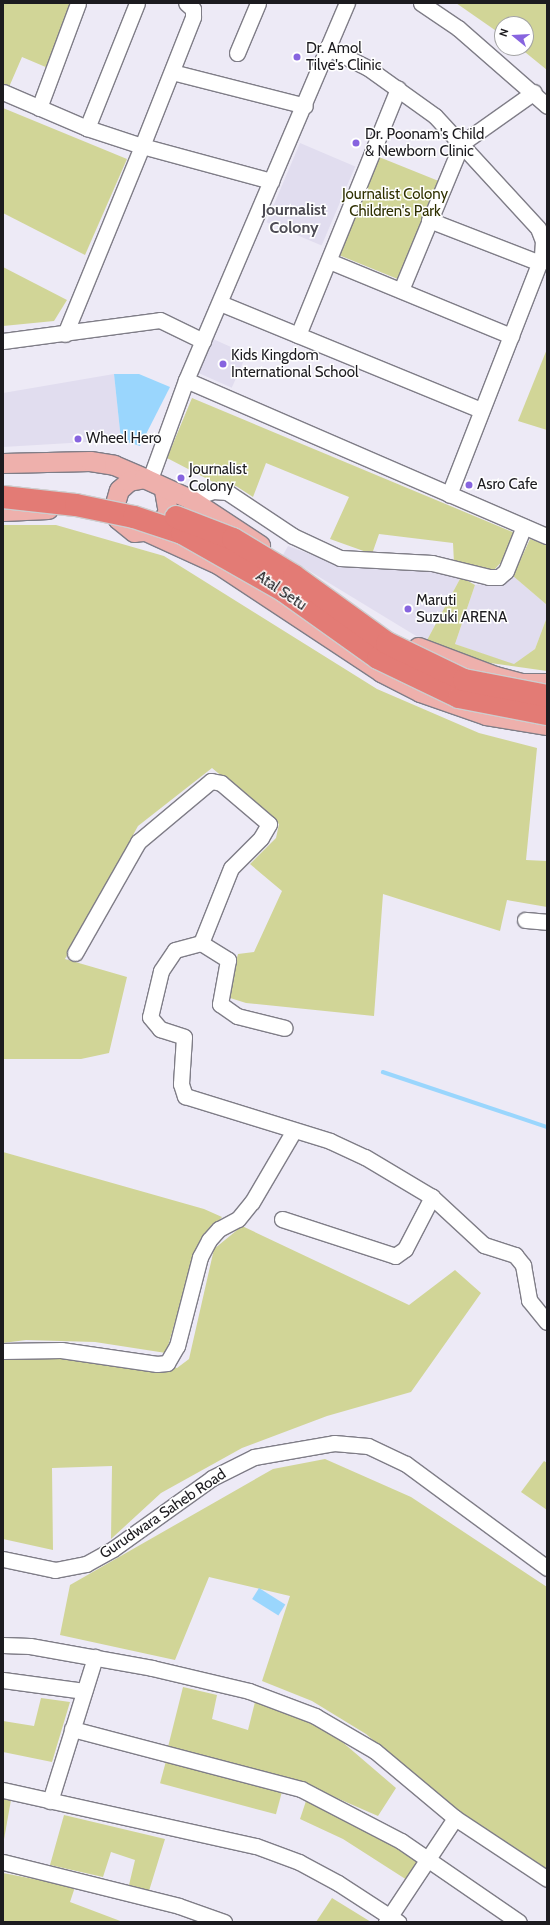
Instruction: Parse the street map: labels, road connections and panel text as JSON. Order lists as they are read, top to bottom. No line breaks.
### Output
{"streets":{"highway":["Atal Setu"],"street":["Gurudwara Saheb Road"]},"districts":["Journalist Colony"],"parks":["Journalist Colony Children's Park"],"places":["Dr. Amol Tilve's Clinic","Dr. Poonam's Child & Newborn Clinic","Kids Kingdom International School","Wheel Hero","Journalist Colony","Asro Cafe","Maruti Suzuki ARENA"],"north":"left"}
